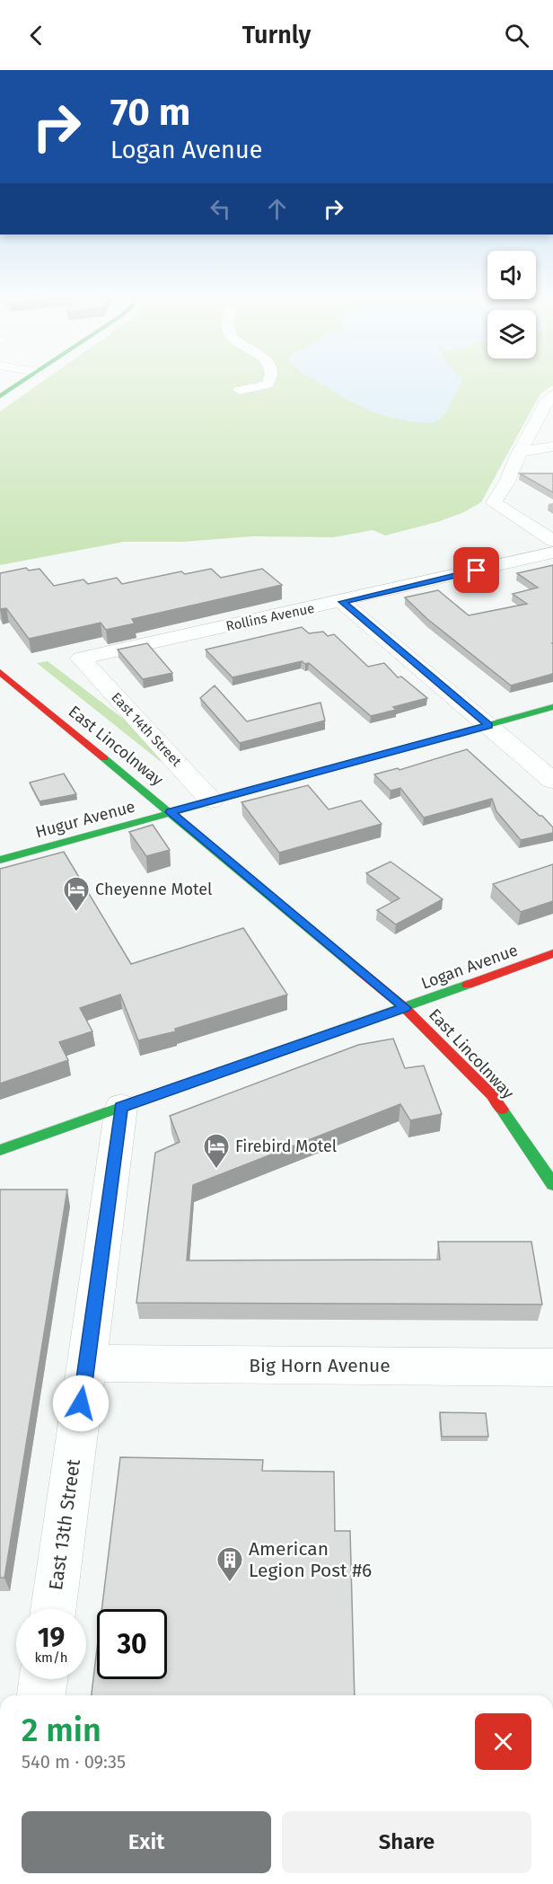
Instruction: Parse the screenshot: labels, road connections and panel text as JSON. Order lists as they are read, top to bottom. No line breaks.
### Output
{"streets":{"main road":["East Lincolnway","Hugur Avenue","Logan Avenue"],"street":["Rollins Avenue","East 14th Street","Big Horn Avenue","East 13th Street"]},"crossings":[["Rollins Avenue","East 14th Street"],["East 14th Street","Hugur Avenue"],["East Lincolnway","Hugur Avenue"],["East Lincolnway","Logan Avenue"],["Logan Avenue","East 13th Street"],["Big Horn Avenue","East 13th Street"]],"places":{"hotel":["Cheyenne Motel","Firebird Motel"],"building":["American Legion Post #6"]},"page":{"header":"Turnly","turn":["70 m","Logan Avenue"],"speed":"19 km/h","limit":"30","heading":["2 min","540 m · 09:35"],"buttons":["Exit","Share"]}}
